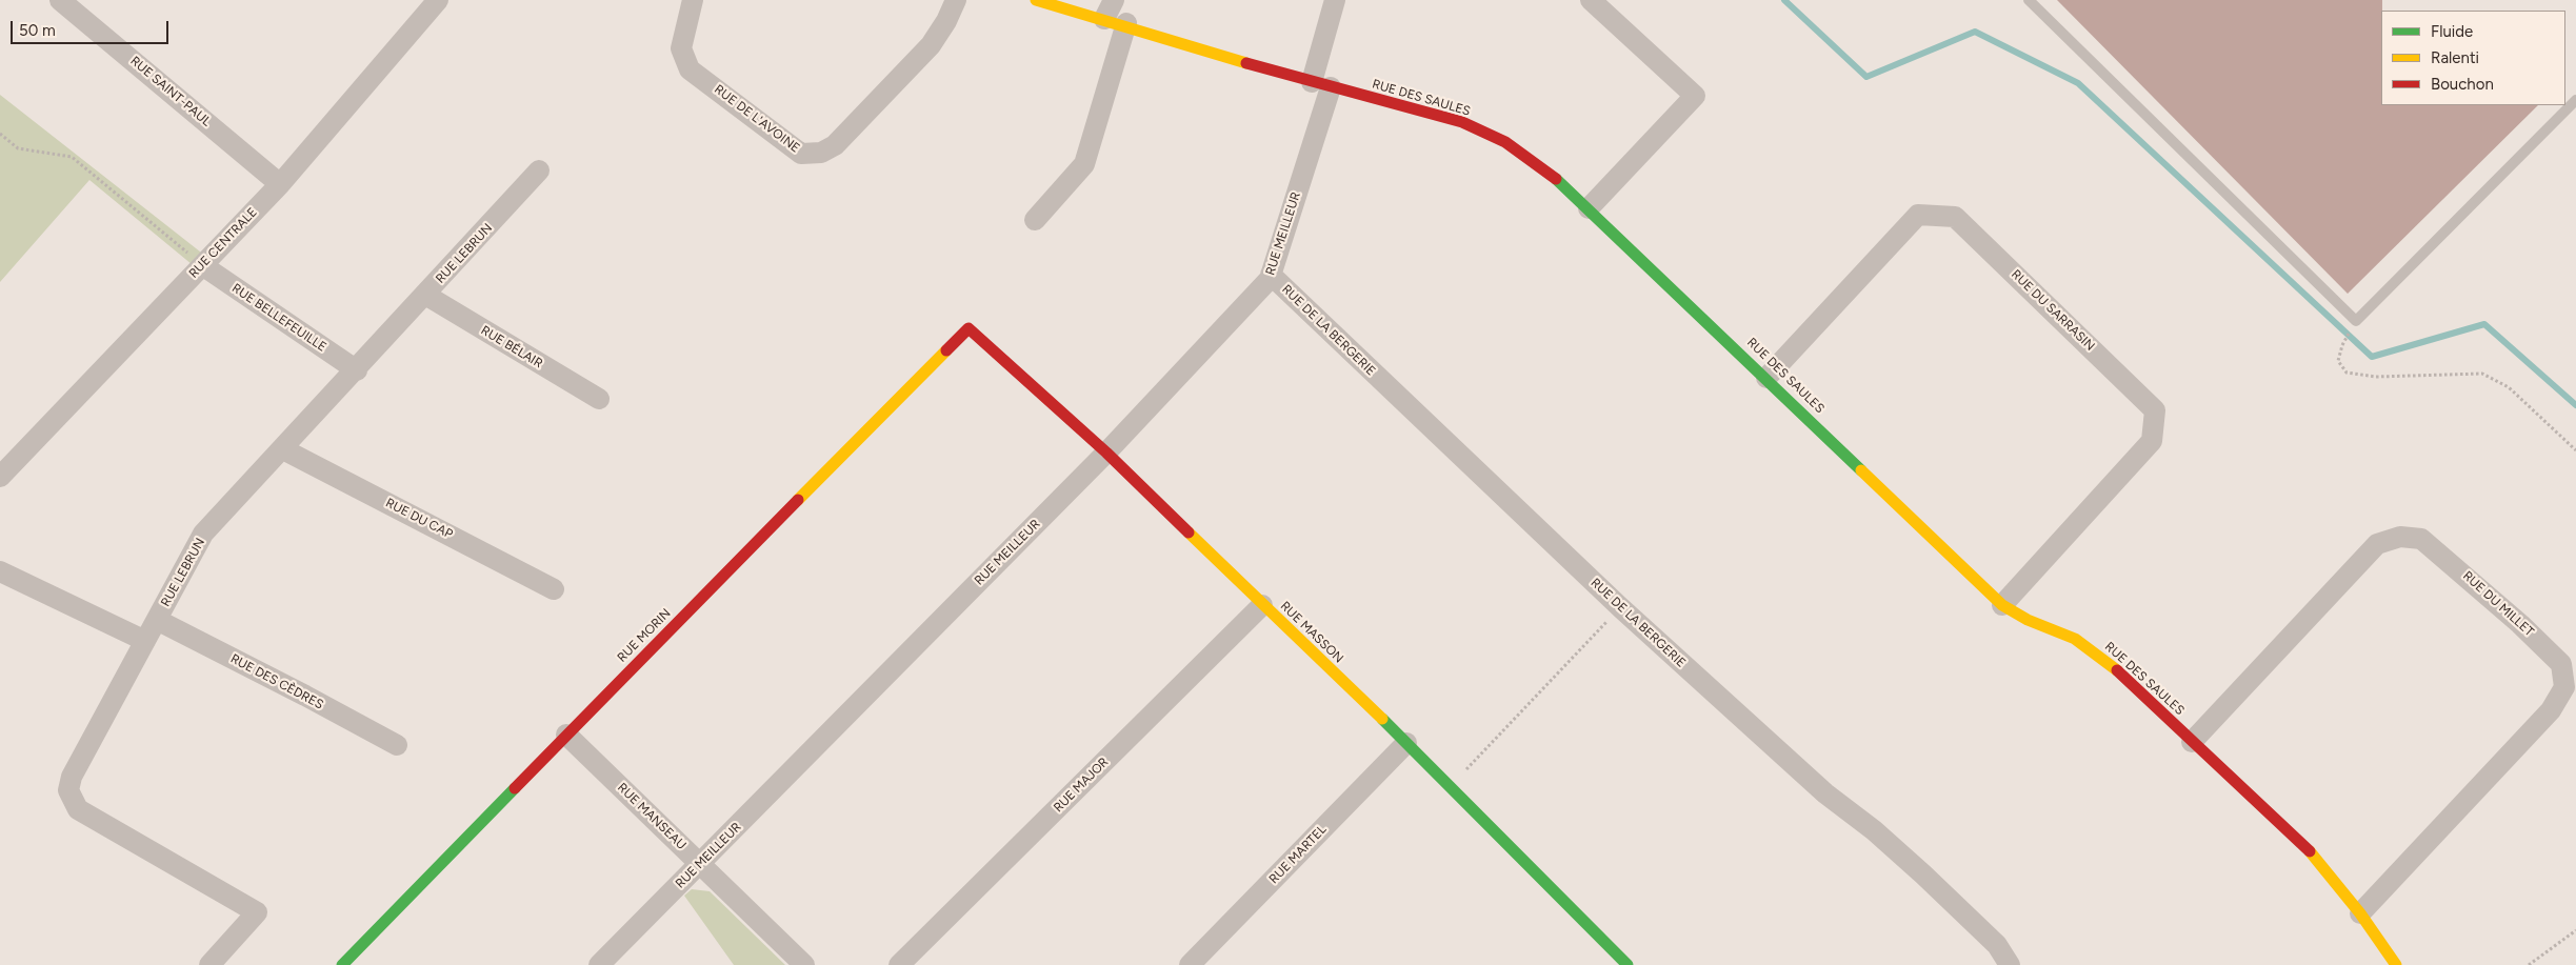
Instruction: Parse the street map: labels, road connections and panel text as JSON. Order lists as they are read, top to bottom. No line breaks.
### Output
{"streets":{"street":["RUE SAINT-PAUL","RUE DES SAULES","RUE DE L'AVOINE","RUE MEILLEUR","RUE CENTRALE","RUE LEBRUN","RUE DU SARRASIN","RUE BELLEFEUILLE","RUE DE LA BERGERIE","RUE BÉLAIR","RUE DU CAP","RUE DU MILLET","RUE MASSON","RUE MORIN","RUE DES CÈDRES","RUE MAJOR","RUE MANSEAU","RUE MARTEL"]},"crossings":[["RUE SAINT-PAUL","RUE CENTRALE"],["RUE DES SAULES","RUE MEILLEUR"],["RUE DES SAULES","RUE DU SARRASIN"],["RUE DES SAULES","RUE DU MILLET"],["RUE MEILLEUR","RUE DE LA BERGERIE"],["RUE MEILLEUR","RUE MASSON"],["RUE MEILLEUR","RUE MANSEAU"],["RUE CENTRALE","RUE BELLEFEUILLE"],["RUE LEBRUN","RUE BELLEFEUILLE"],["RUE LEBRUN","RUE BÉLAIR"],["RUE LEBRUN","RUE DU CAP"],["RUE LEBRUN","RUE DES CÈDRES"],["RUE MASSON","RUE MORIN"],["RUE MASSON","RUE MAJOR"],["RUE MASSON","RUE MARTEL"],["RUE MORIN","RUE MANSEAU"]],"legend":["Fluide","Ralenti","Bouchon"],"scale_bar":"50 m"}
